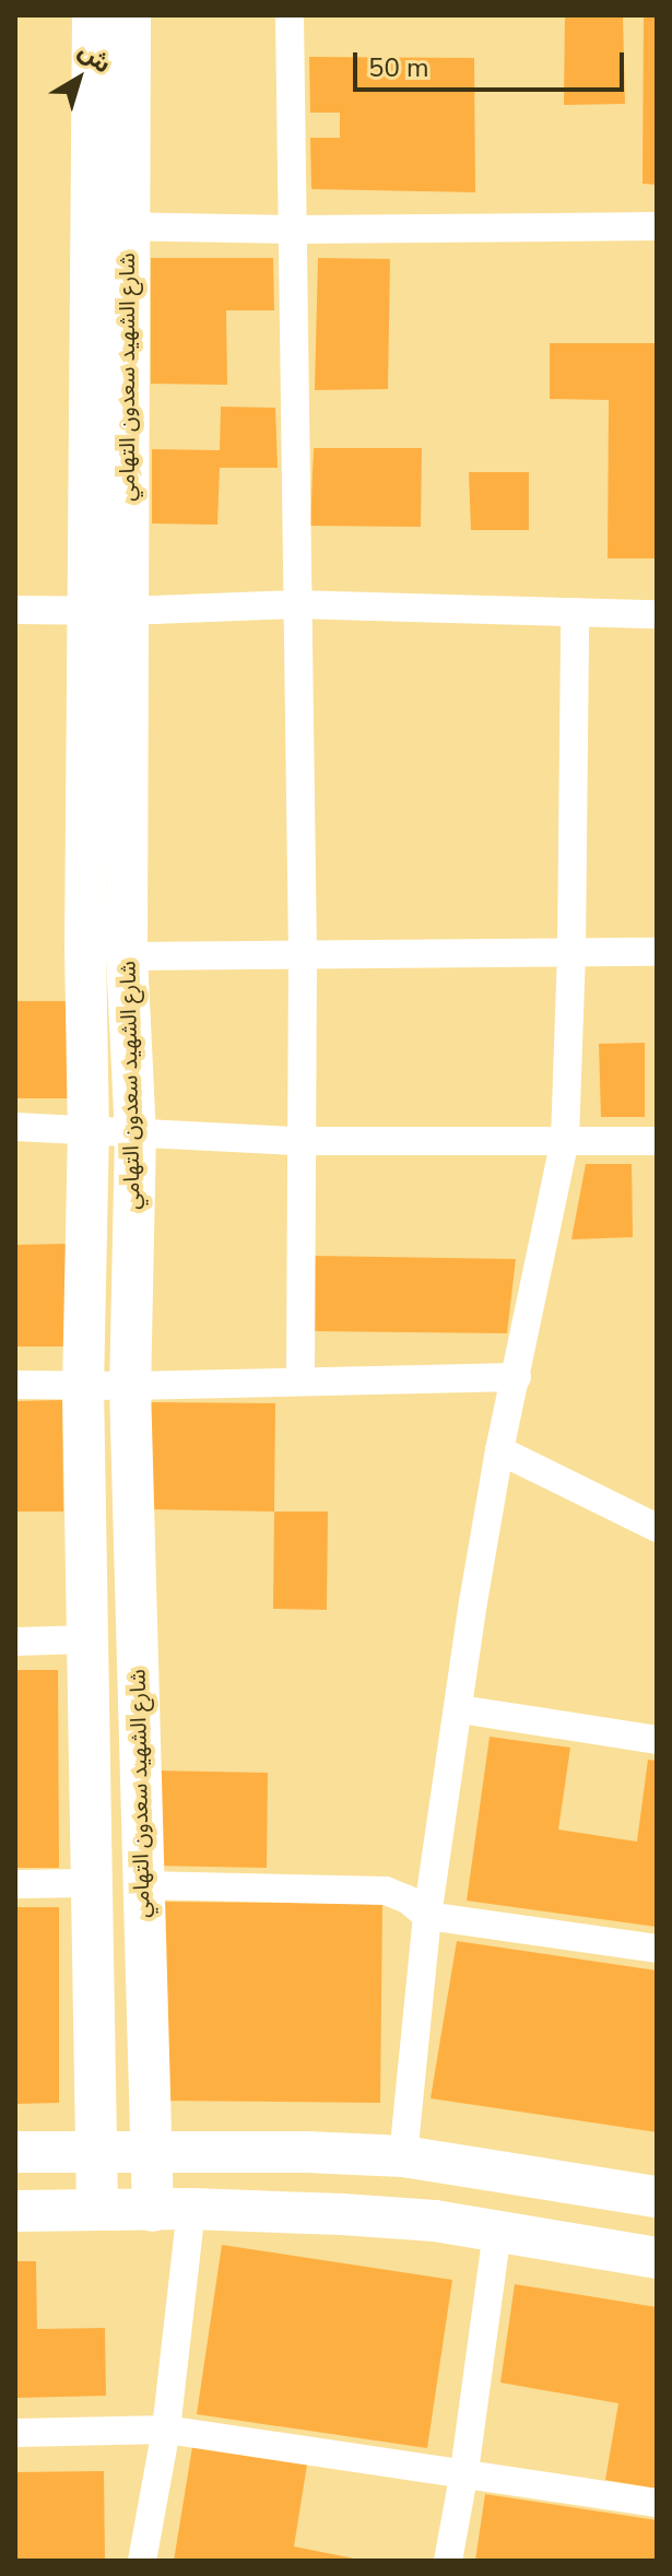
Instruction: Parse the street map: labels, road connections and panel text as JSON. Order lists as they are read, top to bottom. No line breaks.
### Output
{"streets":{"street":["شارع الشهيد سعدون التهامي"]},"scale_bar":"50 m","north":"top right"}
